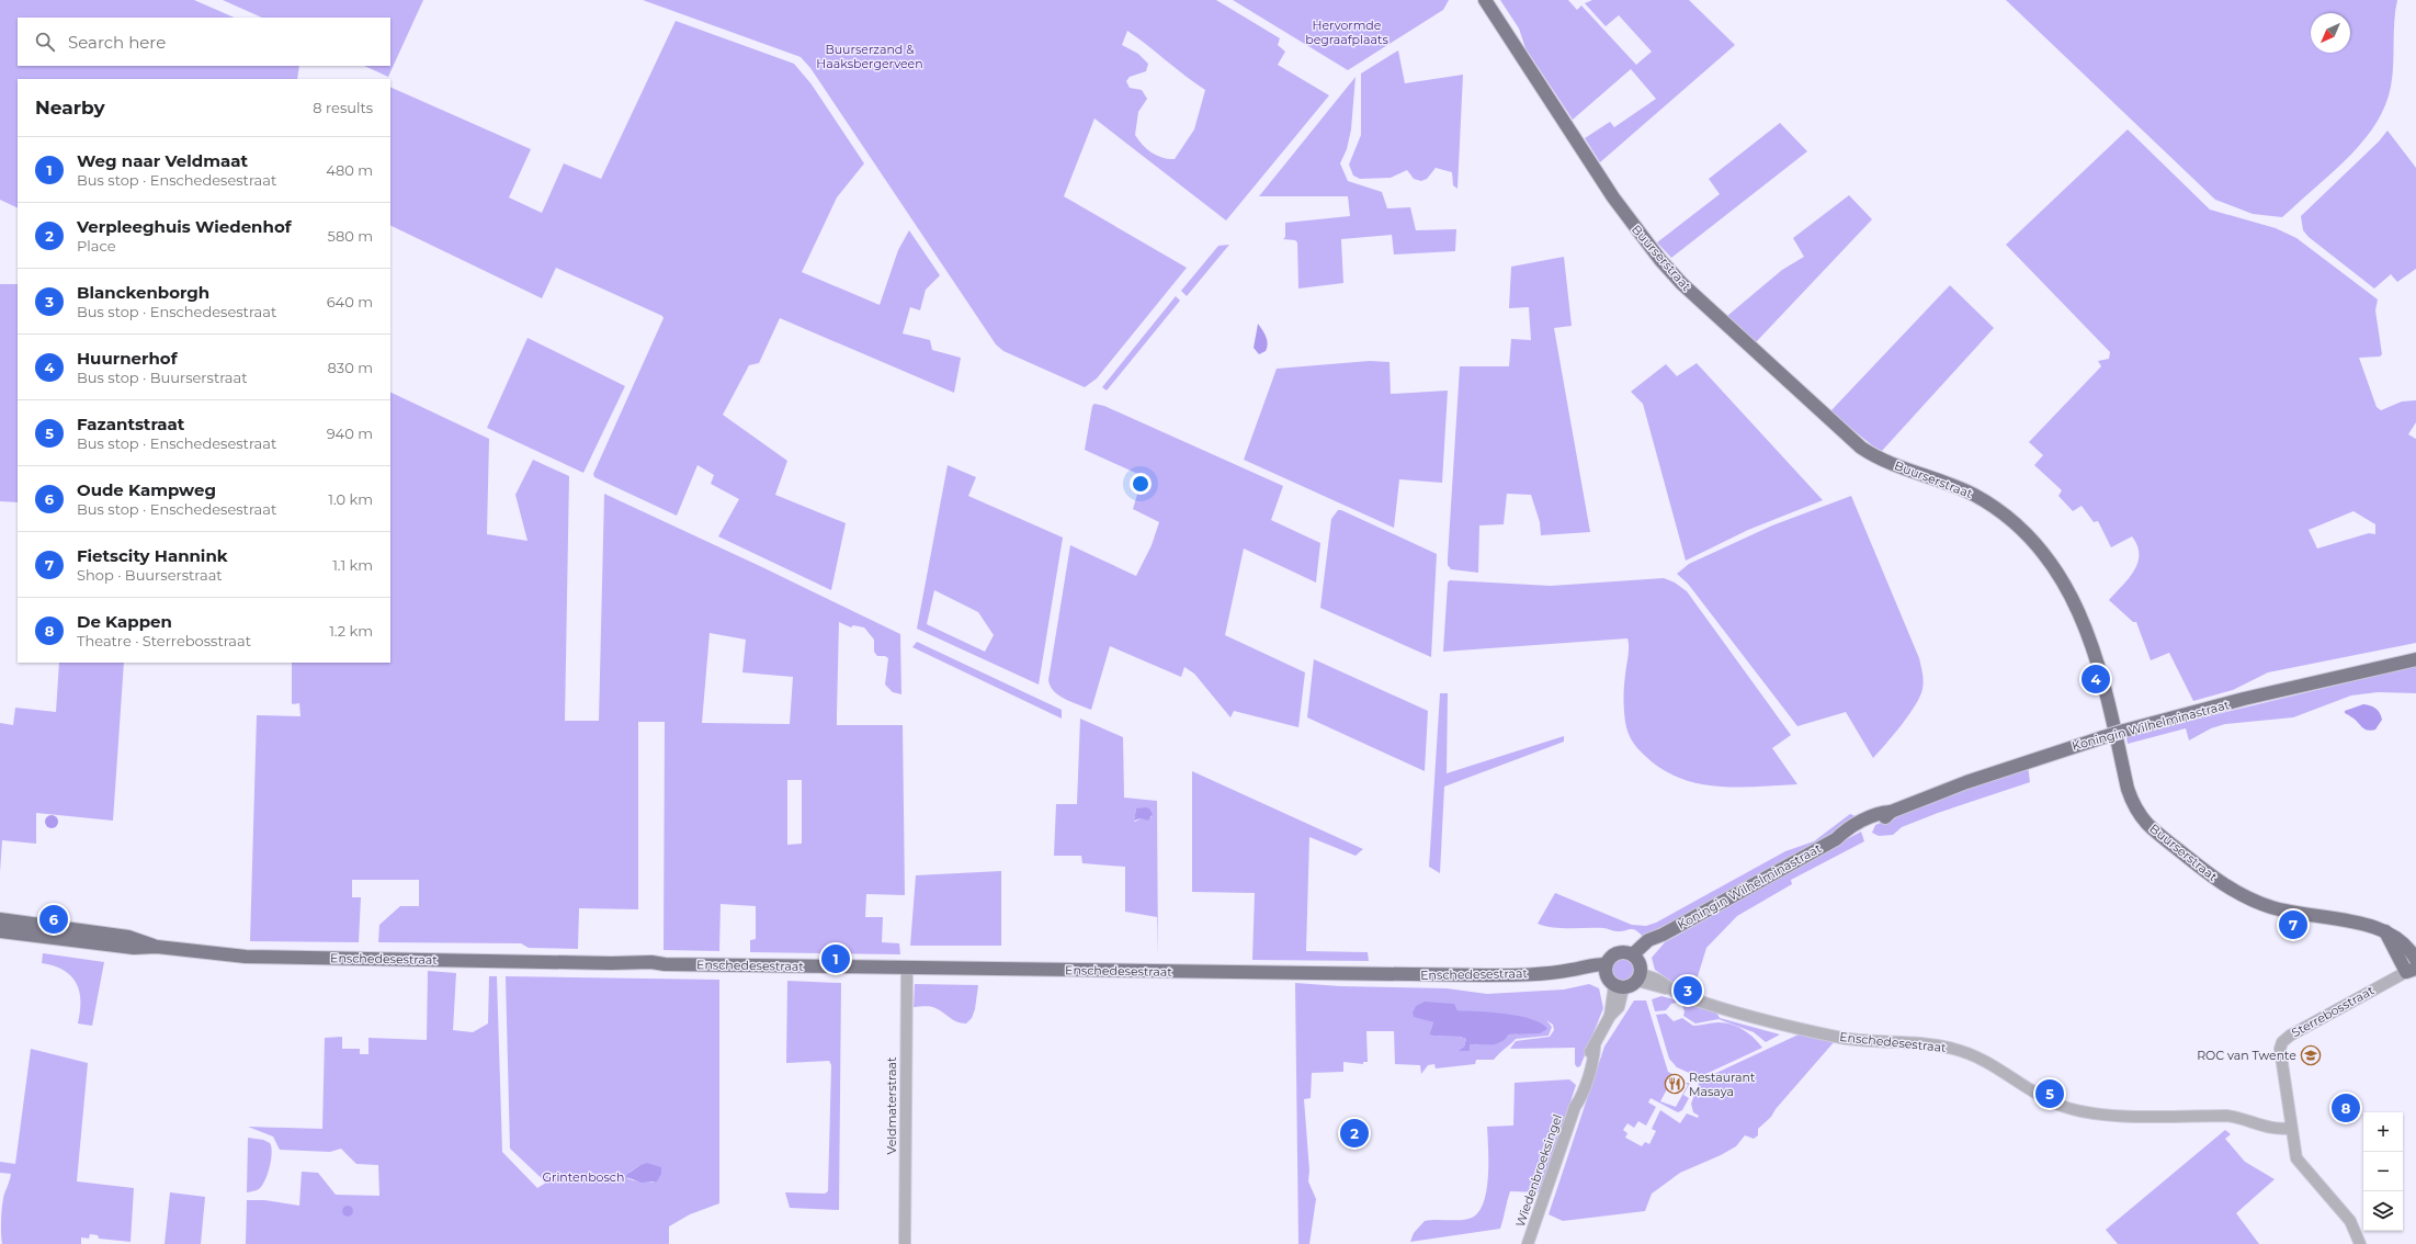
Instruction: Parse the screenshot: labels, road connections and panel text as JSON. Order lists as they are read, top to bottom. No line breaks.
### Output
{"streets":{"main road":["Buurserstraat","Koningin Wilhelminastraat","Enschedesestraat"],"street":["Sterrebosstraat","Veldmaterstraat","Wiedenbroeksingel"]},"crossings":[["Koningin Wilhelminastraat","Enschedesestraat"],["Koningin Wilhelminastraat","Wiedenbroeksingel"],["Enschedesestraat","Sterrebosstraat"],["Enschedesestraat","Veldmaterstraat"],["Enschedesestraat","Wiedenbroeksingel"]],"parks":["Hervormde begraafplaats","Buurserzand & Haaksbergerveen","Grintenbosch"],"places":{"school or university":["ROC van Twente"],"restaurant":["Restaurant Masaya"]},"north":"bottom left","page":{"search":"Search here","heading":["Nearby","8 results"],"list":[{"mark":"1","name":"Weg naar Veldmaat","note":"Bus stop · Enschedesestraat","value":"480 m"},{"mark":"2","name":"Verpleeghuis Wiedenhof","note":"Place","value":"580 m"},{"mark":"3","name":"Blanckenborgh","note":"Bus stop · Enschedesestraat","value":"640 m"},{"mark":"4","name":"Huurnerhof","note":"Bus stop · Buurserstraat","value":"830 m"},{"mark":"5","name":"Fazantstraat","note":"Bus stop · Enschedesestraat","value":"940 m"},{"mark":"6","name":"Oude Kampweg","note":"Bus stop · Enschedesestraat","value":"1.0 km"},{"mark":"7","name":"Fietscity Hannink","note":"Shop · Buurserstraat","value":"1.1 km"},{"mark":"8","name":"De Kappen","note":"Theatre · Sterrebosstraat","value":"1.2 km"}],"pins":["4","6","7","1","3","5","8","2"],"map_buttons":["+","−"]}}
